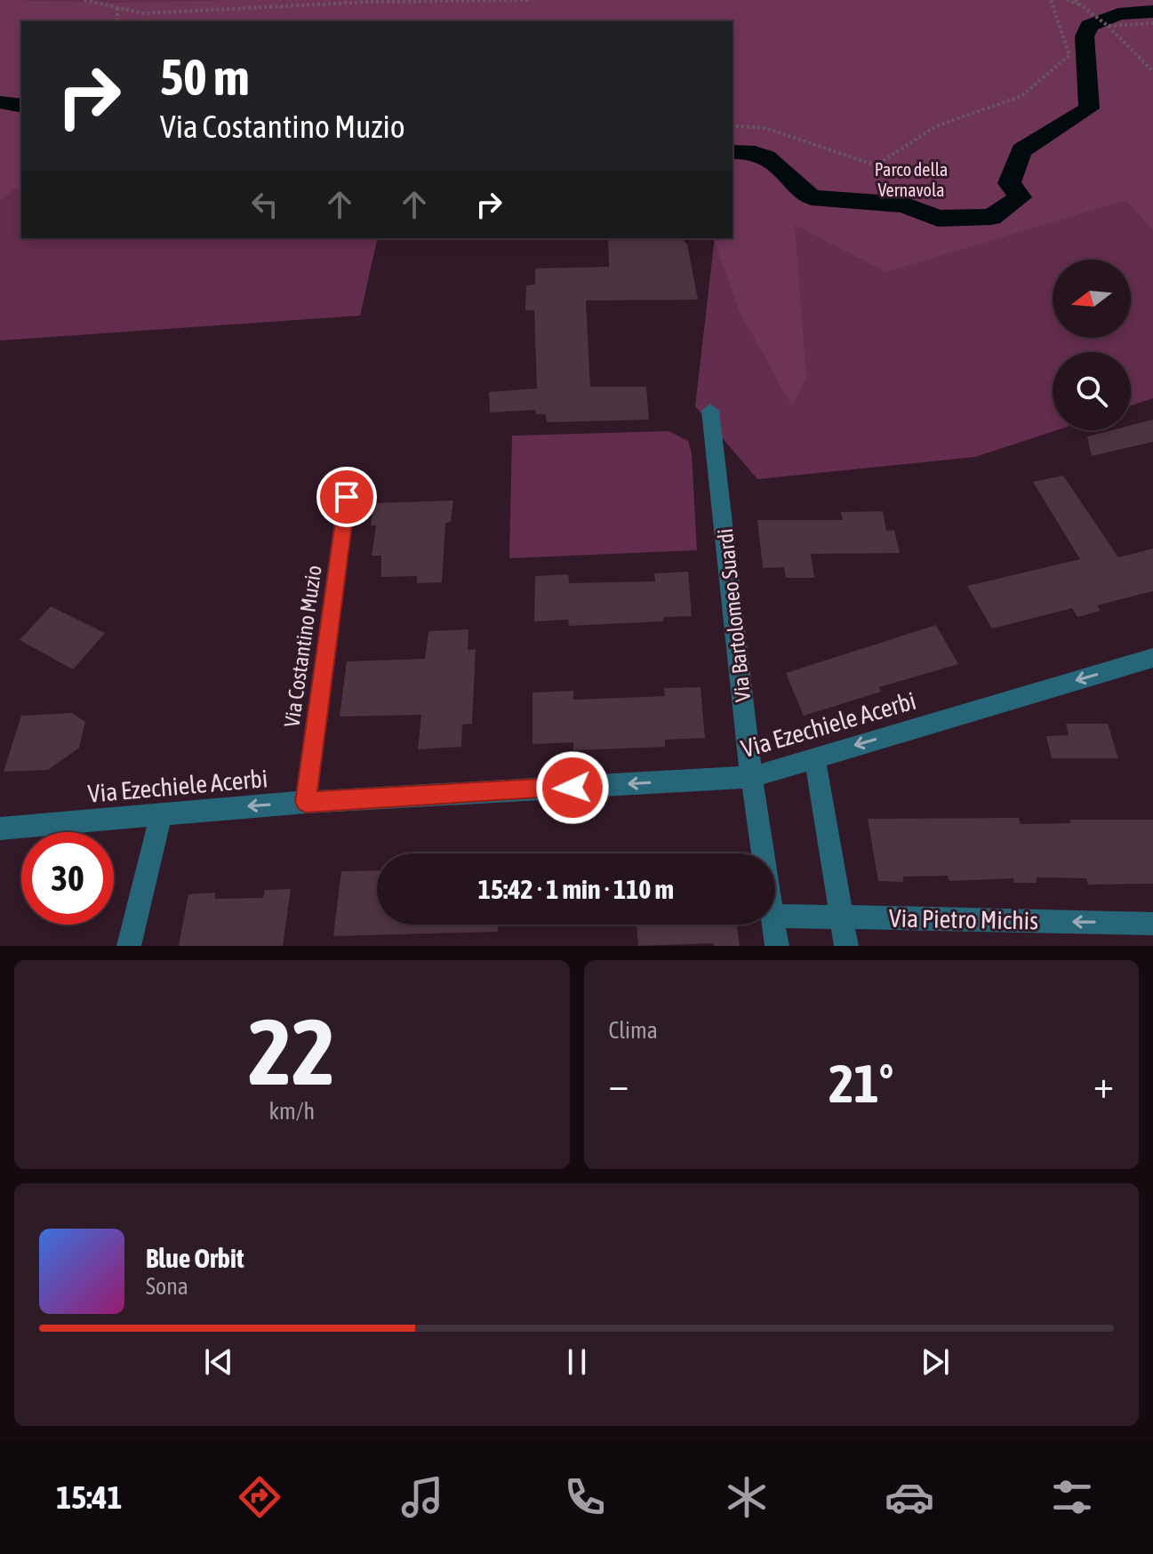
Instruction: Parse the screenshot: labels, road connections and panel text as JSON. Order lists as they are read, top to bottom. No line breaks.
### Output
{"streets":{"street":["Via Bartolomeo Suardi","Via Costantino Muzio","Via Ezechiele Acerbi","Via Pietro Michis"]},"crossings":[["Via Bartolomeo Suardi","Via Ezechiele Acerbi"],["Via Costantino Muzio","Via Ezechiele Acerbi"]],"one_way":["Via Ezechiele Acerbi","Via Pietro Michis"],"parks":["Parco della Vernavola"],"north":"left","page":{"turn":["50 m","Via Costantino Muzio"],"limit":"30","trip":"15:42 · 1 min · 110 m","tile":[["22","km/h"],"Clima"],"heat":["−","21°","+"],"song":["Blue Orbit","Sona"],"tabs":"15:41"}}
